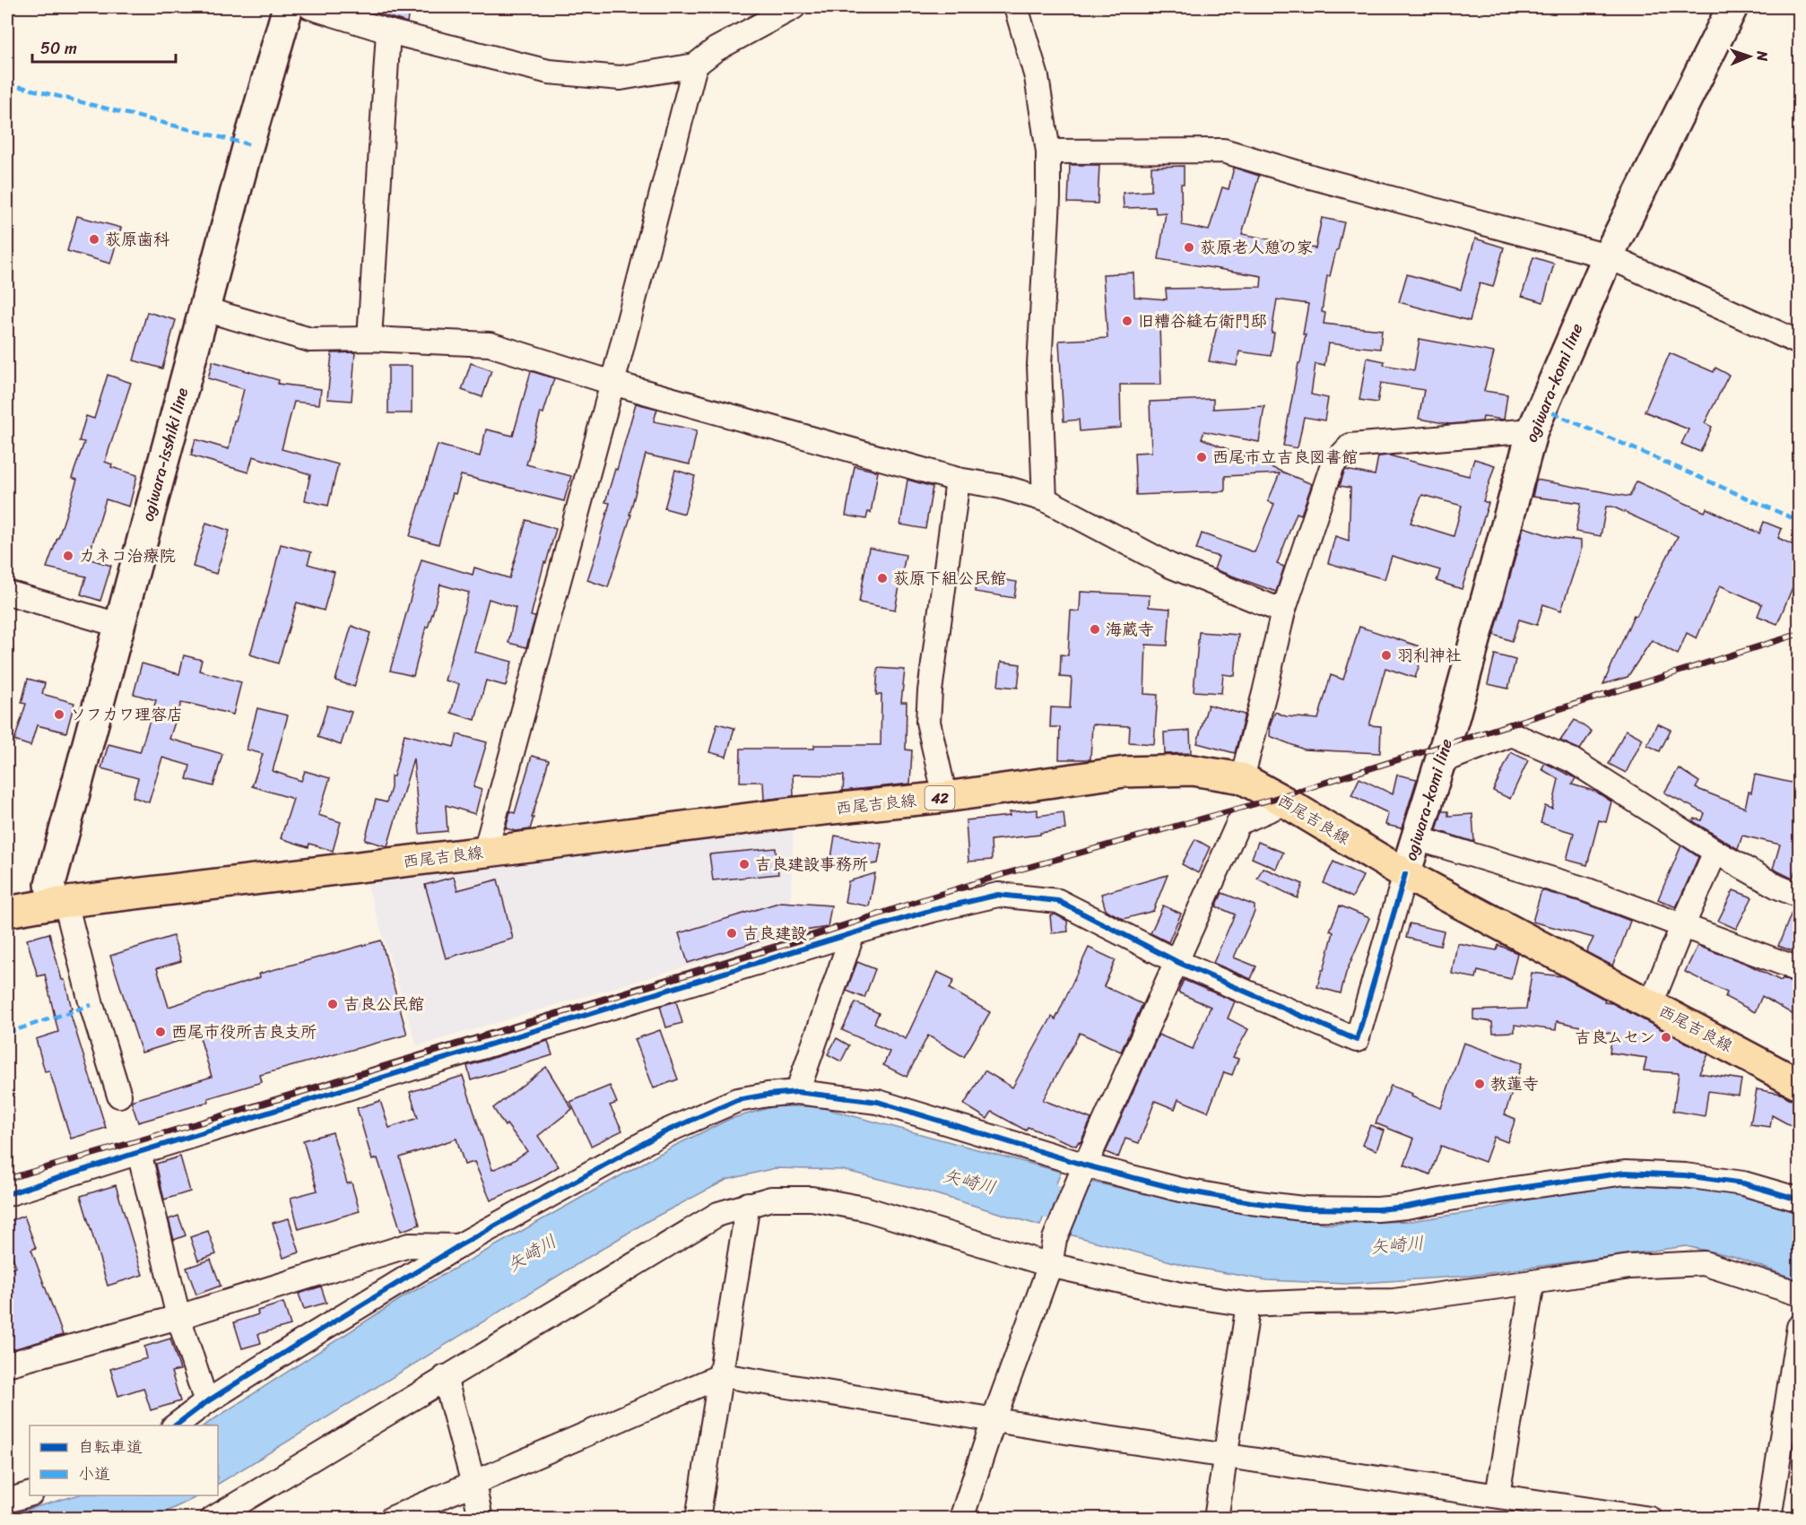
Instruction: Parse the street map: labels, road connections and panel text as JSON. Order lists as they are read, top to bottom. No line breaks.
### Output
{"streets":{"main road":["ogiwara-komi line","ogiwara-isshiki line","42","西尾吉良線"]},"crossings":[["ogiwara-komi line","西尾吉良線"],["ogiwara-isshiki line","西尾吉良線"]],"water":["矢崎川"],"places":["荻原歯科","荻原老人憩の家","旧糟谷縫右衛門邸","西尾市立吉良図書館","カネコ治療院","荻原下組公民館","海蔵寺","羽利神社","ソフカワ理容店","吉良建設事務所","吉良建設","吉良公民館","西尾市役所吉良支所","吉良ムセン","教蓮寺"],"legend":["自転車道","小道"],"scale_bar":"50 m","north":"right"}
